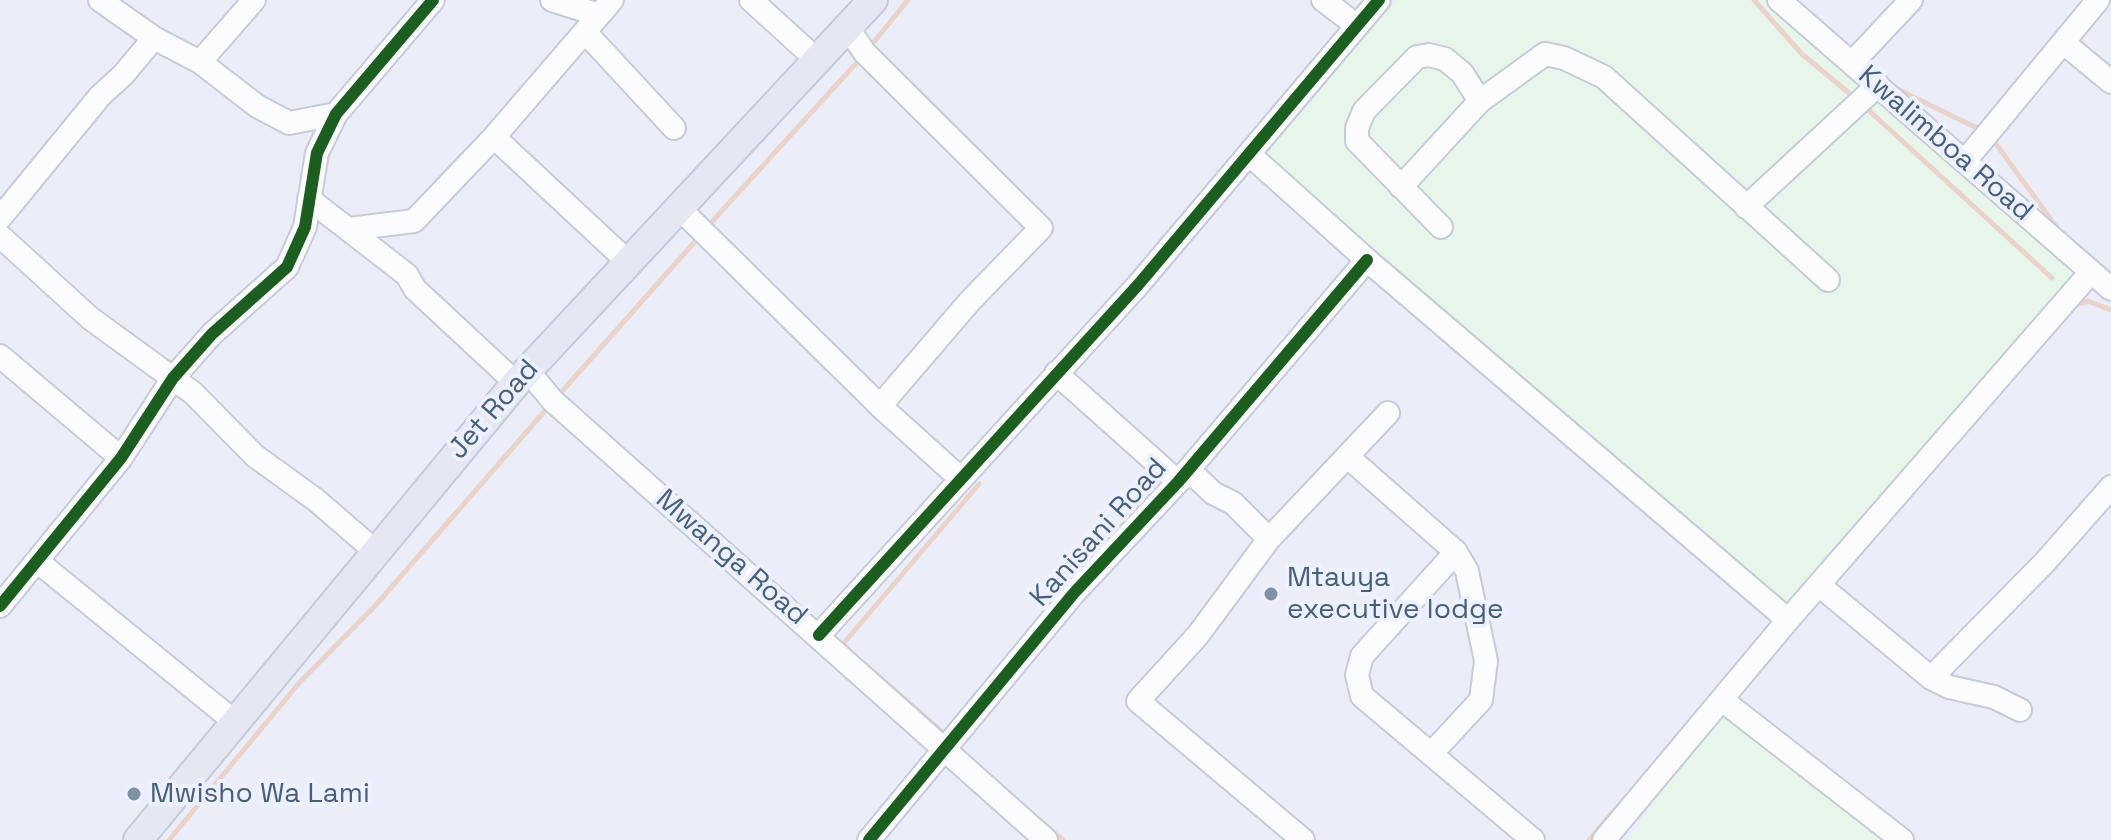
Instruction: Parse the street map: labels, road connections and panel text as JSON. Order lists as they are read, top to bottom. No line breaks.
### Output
{"streets":{"main road":["Jet Road"],"street":["Kwalimboa Road","Kanisani Road","Mwanga Road"]},"crossings":[["Jet Road","Mwanga Road"],["Kanisani Road","Mwanga Road"]],"places":["Mtauya executive lodge","Mwisho Wa Lami"]}
